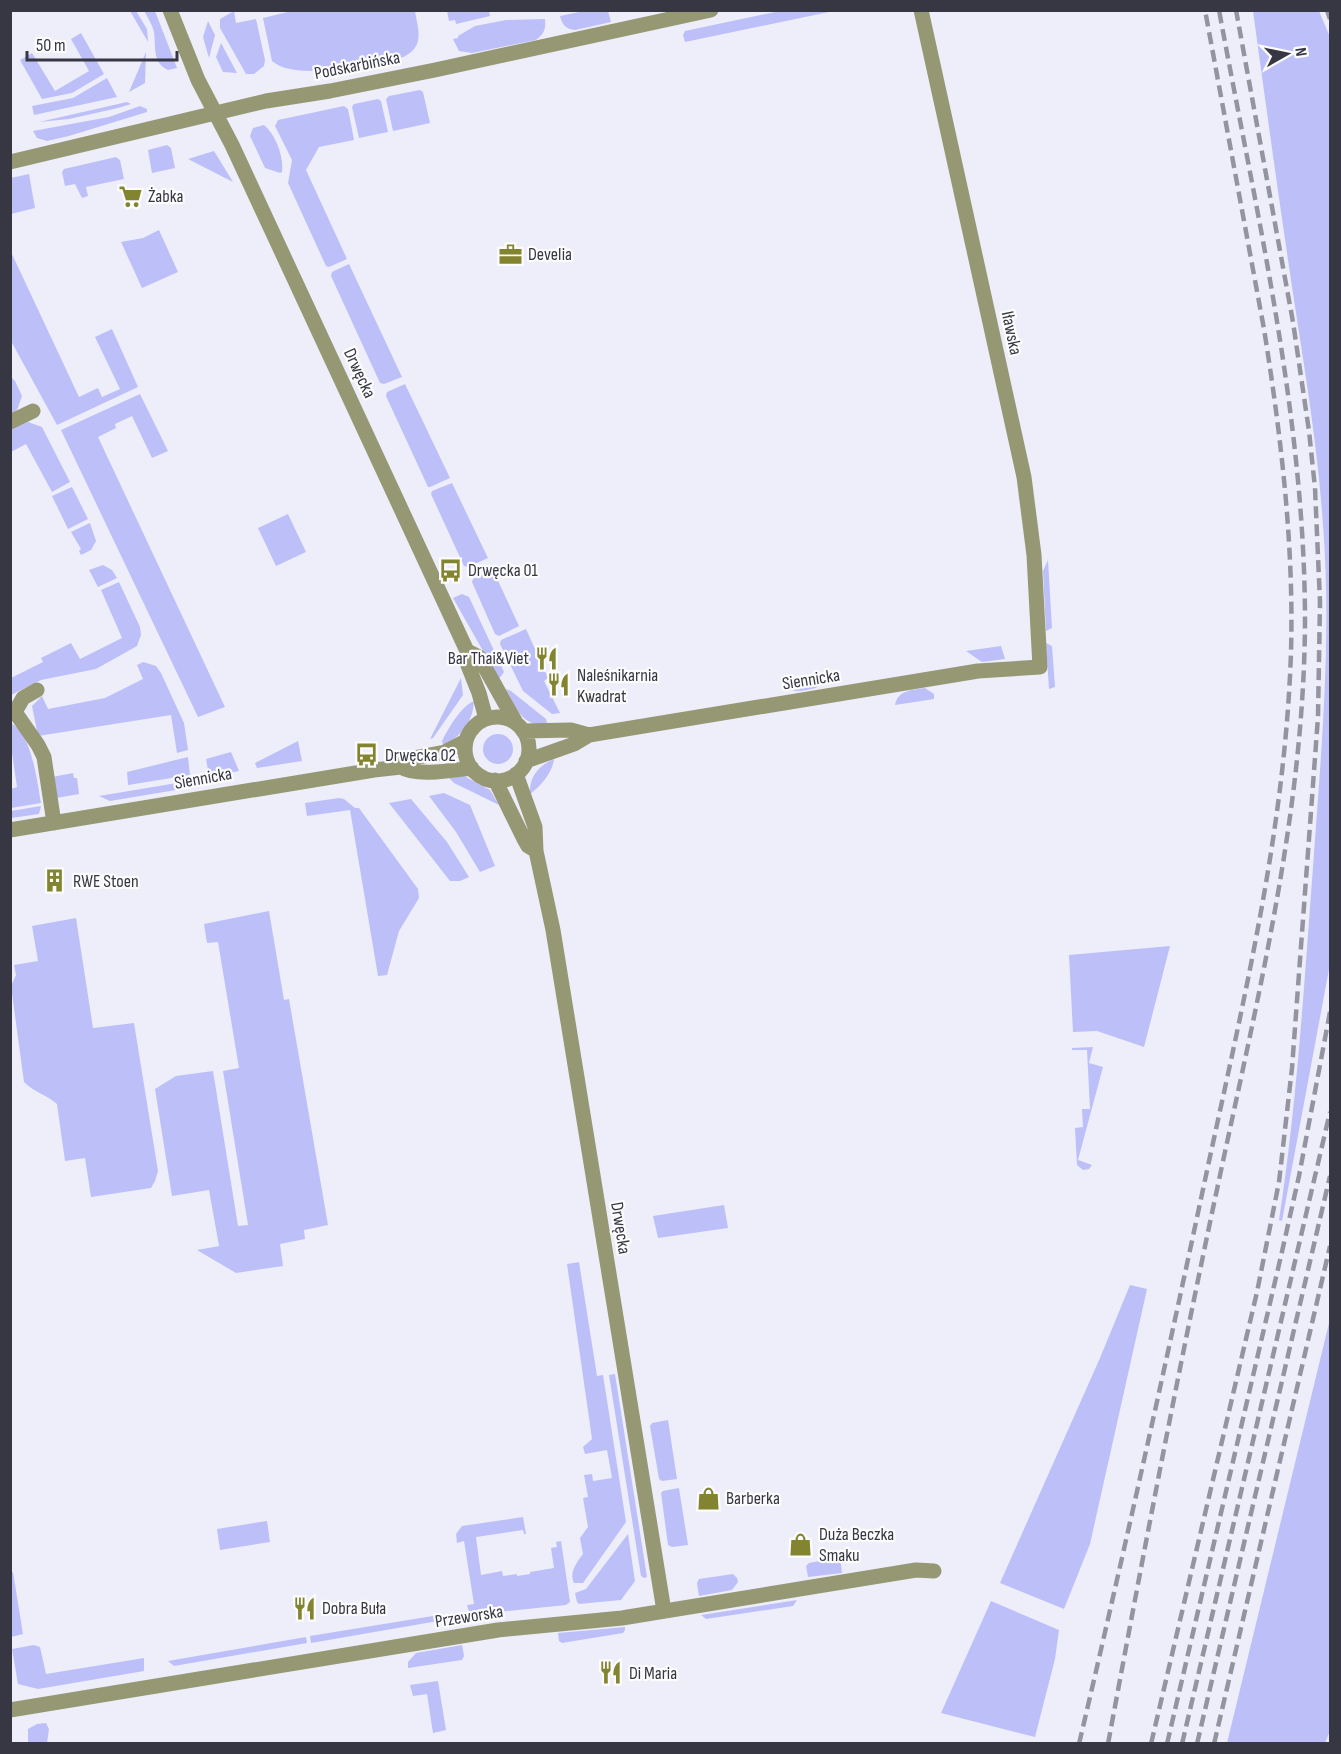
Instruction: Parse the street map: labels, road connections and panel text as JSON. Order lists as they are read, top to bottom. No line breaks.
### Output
{"streets":{"street":["Podskarbińska","Iławska","Drwęcka","Siennicka","Przeworska"]},"crossings":[["Podskarbińska","Drwęcka"],["Iławska","Siennicka"],["Drwęcka","Siennicka"],["Drwęcka","Przeworska"]],"places":{"supermarket":["Żabka"],"office":["Develia"],"bus stop":["Drwęcka 01","Drwęcka 02"],"restaurant":["Bar Thai&Viet","Naleśnikarnia Kwadrat","Dobra Buła","Di Maria"],"building":["RWE Stoen"],"shop":["Barberka","Duża Beczka Smaku"]},"scale_bar":"50 m","north":"right"}
